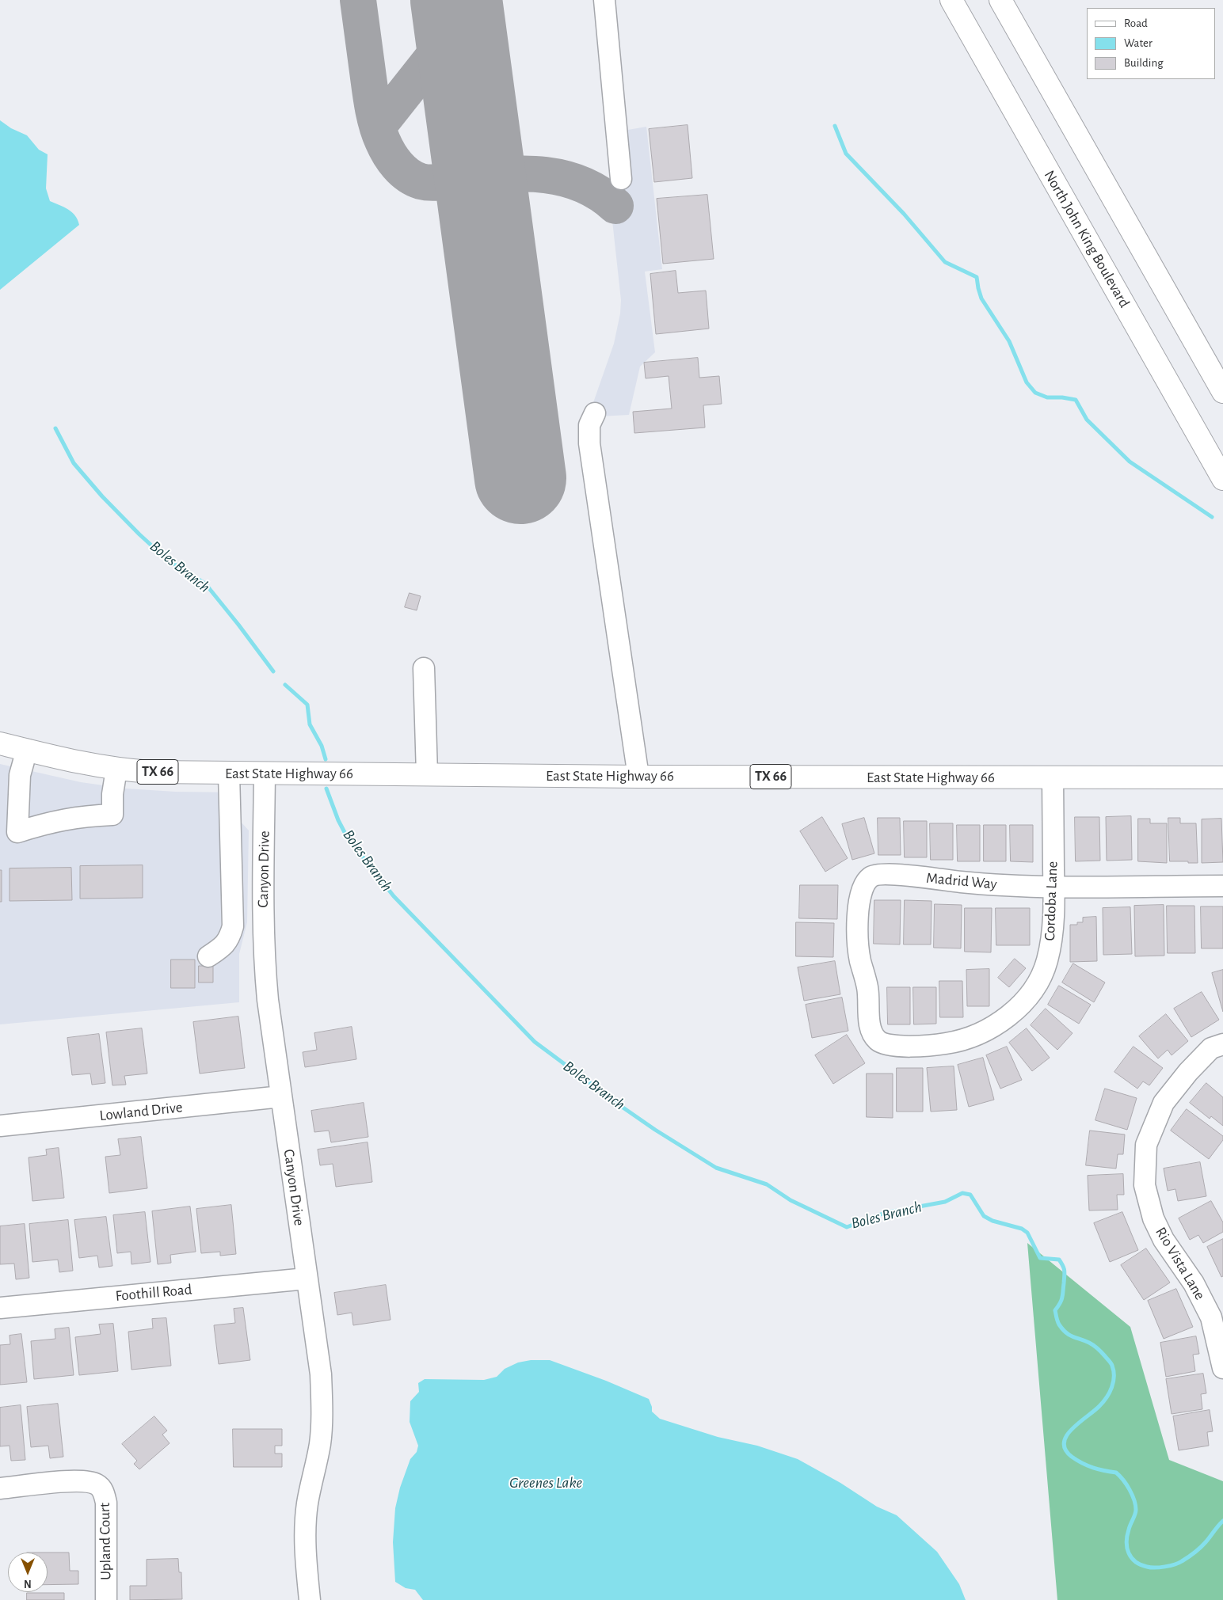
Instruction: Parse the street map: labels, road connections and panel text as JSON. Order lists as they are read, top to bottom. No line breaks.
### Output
{"streets":{"main road":["North John King Boulevard","TX 66","East State Highway 66"],"street":["Canyon Drive","Madrid Way","Cordoba Lane","Lowland Drive","Rio Vista Lane","Foothill Road","Upland Court"]},"crossings":[["East State Highway 66","Canyon Drive"],["East State Highway 66","Cordoba Lane"],["Canyon Drive","Lowland Drive"],["Canyon Drive","Foothill Road"],["Madrid Way","Cordoba Lane"]],"water":["Boles Branch","Greenes Lake"],"legend":["Road","Water","Building"],"north":"bottom"}
